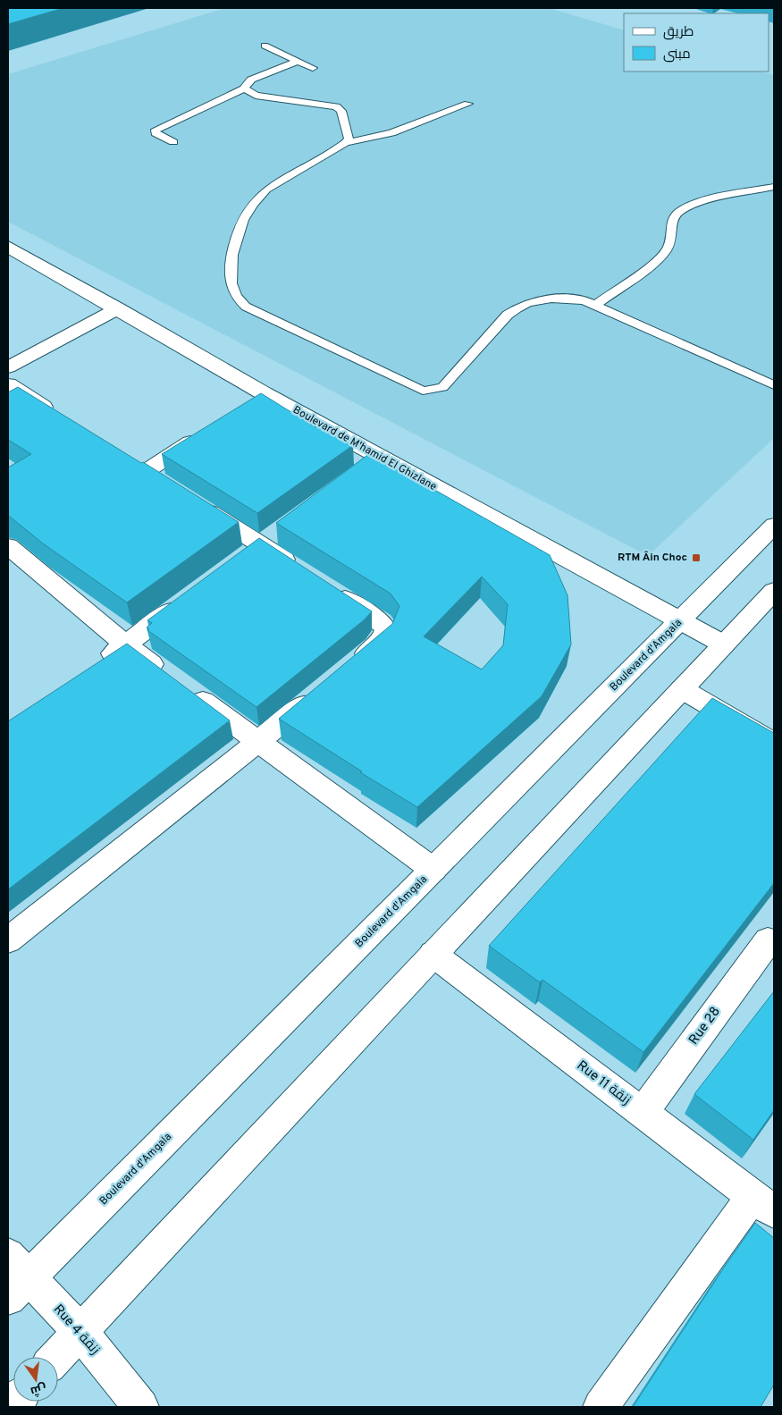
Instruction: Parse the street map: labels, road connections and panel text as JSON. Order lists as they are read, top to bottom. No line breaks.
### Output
{"streets":{"street":["Boulevard de M'hamid El Ghizlane","Boulevard d'Amgala","Rue 28","Rue 11 زنقة","Rue 4 زنقة"]},"crossings":[["Boulevard de M'hamid El Ghizlane","Boulevard d'Amgala"],["Boulevard d'Amgala","Rue 4 زنقة"],["Rue 28","Rue 11 زنقة"]],"places":{"transit":["RTM Âin Choc"]},"legend":["طريق","مبنى"],"north":"bottom"}
